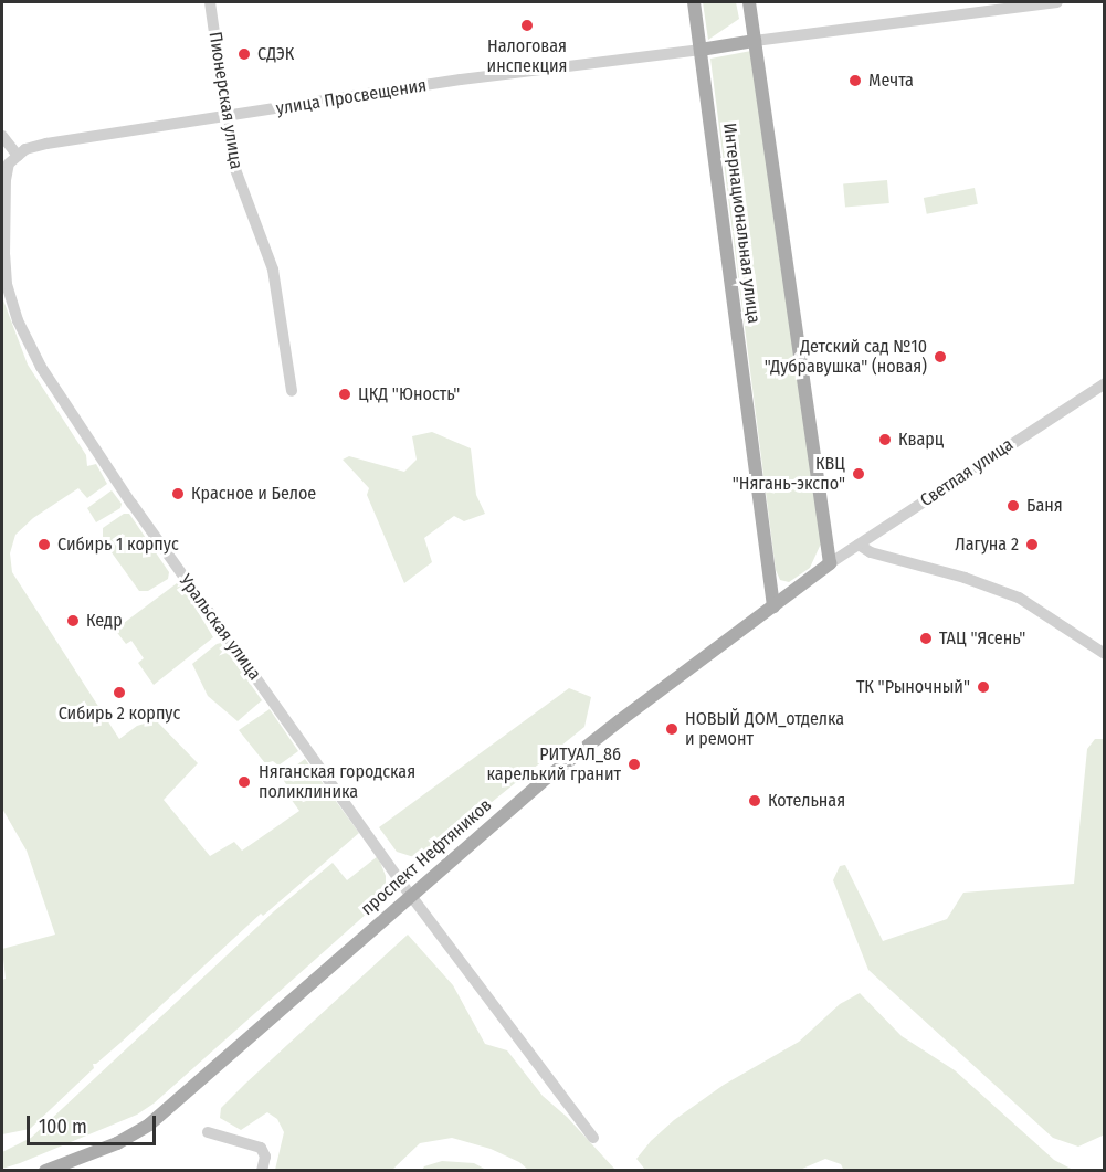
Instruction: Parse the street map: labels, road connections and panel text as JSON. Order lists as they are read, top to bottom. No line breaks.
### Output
{"streets":{"main road":["Интернациональная улица","проспект Нефтяников"],"street":["улица Просвещения","Пионерская улица","Светлая улица","Уральская улица"]},"crossings":[["улица Просвещения","Пионерская улица"],["улица Просвещения","Интернациональная улица"],["улица Просвещения","Уральская улица"],["Интернациональная улица","Светлая улица"],["Интернациональная улица","проспект Нефтяников"],["Светлая улица","проспект Нефтяников"],["Уральская улица","проспект Нефтяников"]],"places":["Налоговая инспекция","СДЭК","Мечта","Детский сад №10 \"Дубравушка\" (новая)","ЦКД \"Юность\"","Кварц","КВЦ \"Нягань-экспо\"","Красное и Белое","Баня","Сибирь 1 корпус","Лагуна 2","Кедр","ТАЦ \"Ясень\"","ТК \"Рыночный\"","Сибирь 2 корпус","НОВЫЙ ДОМ_отделка и ремонт","РИТУАЛ_86 карелький гранит","Няганская городская поликлиника","Котельная"],"scale_bar":"100 m"}
